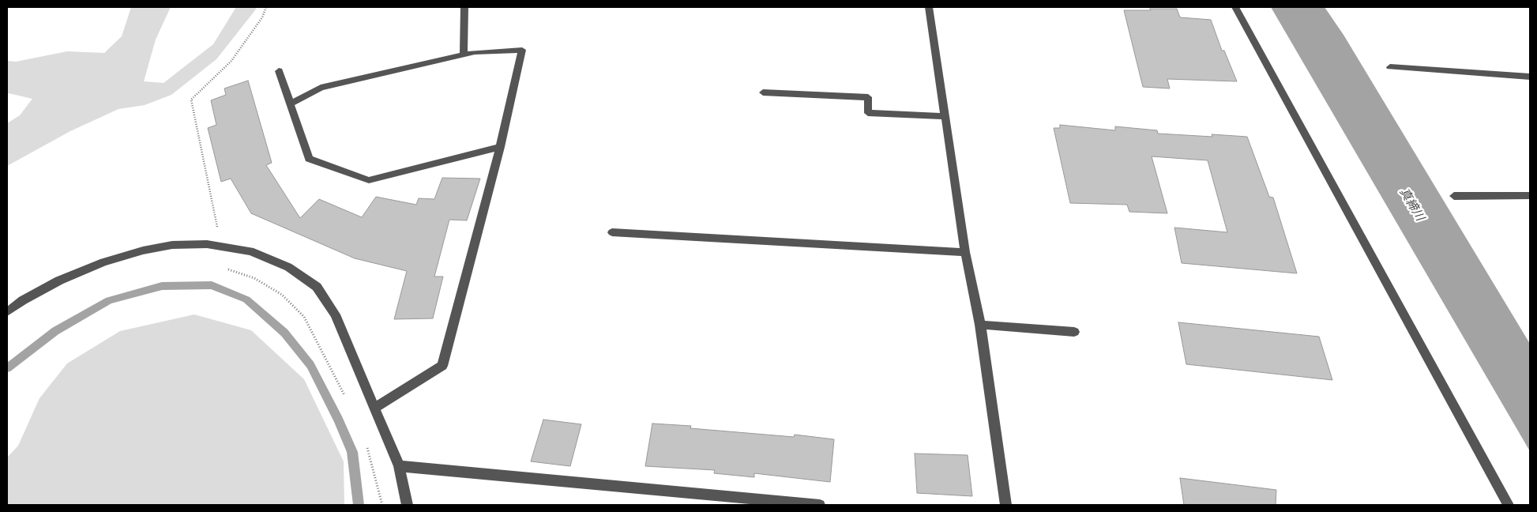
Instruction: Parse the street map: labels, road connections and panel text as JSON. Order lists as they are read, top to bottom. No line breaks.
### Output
{"water":["真締川"]}
